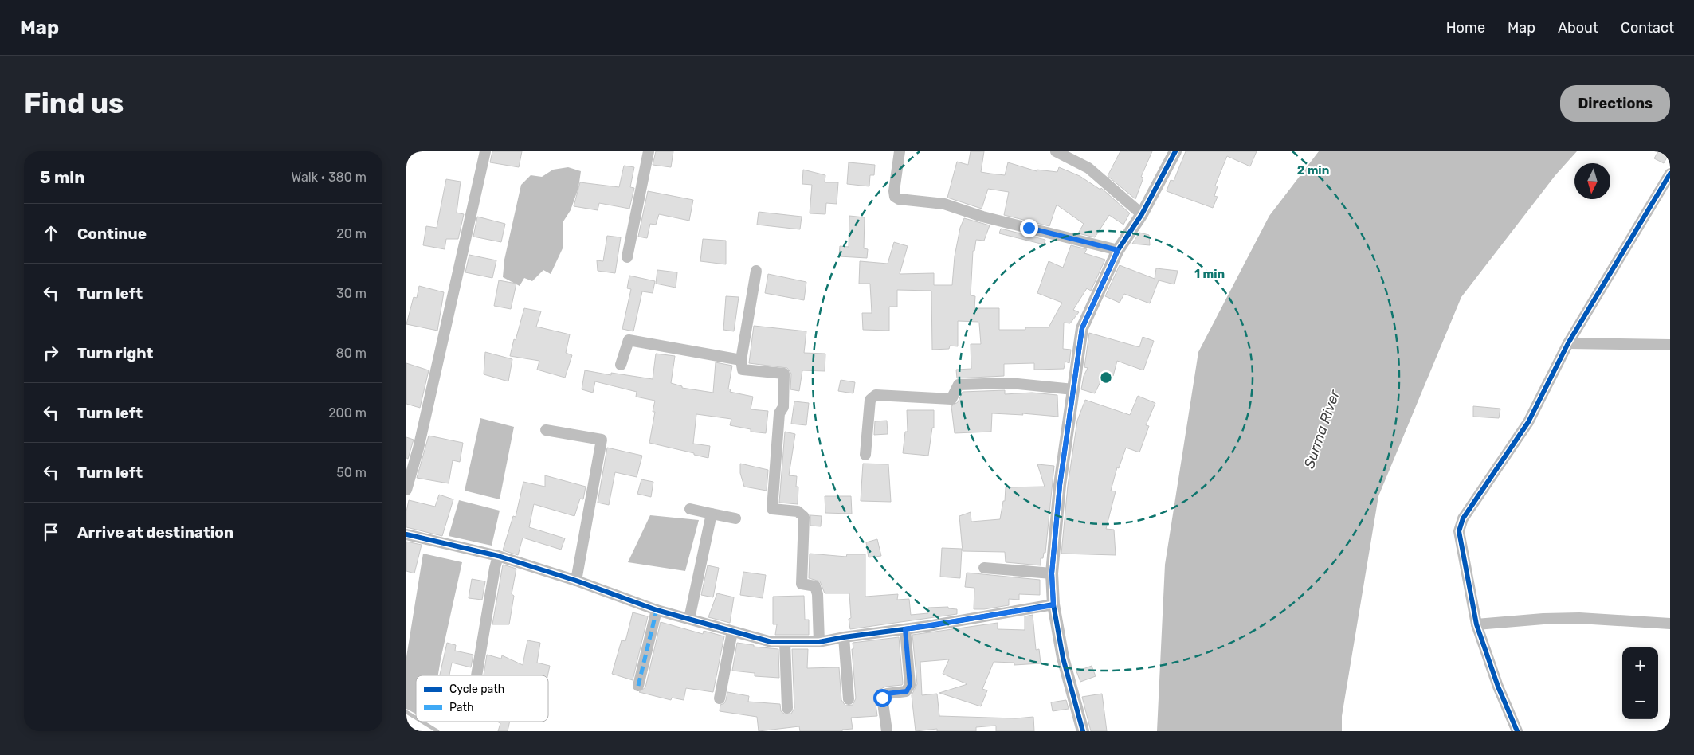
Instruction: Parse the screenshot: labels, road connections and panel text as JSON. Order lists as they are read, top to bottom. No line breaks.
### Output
{"water":["Surma River"],"legend":["Cycle path","Path"],"north":"bottom","page":{"header":"Map","nav":["Home","Map","About","Contact"],"buttons":"Directions","title":"Find us","heading":["5 min","Walk · 380 m"],"list":[["Continue","20 m"],["Turn left","30 m"],["Turn right","80 m"],["Turn left","200 m"],["Turn left","50 m"],"Arrive at destination"],"map_buttons":["+","−"]},"rings":["2 min","1 min"]}
